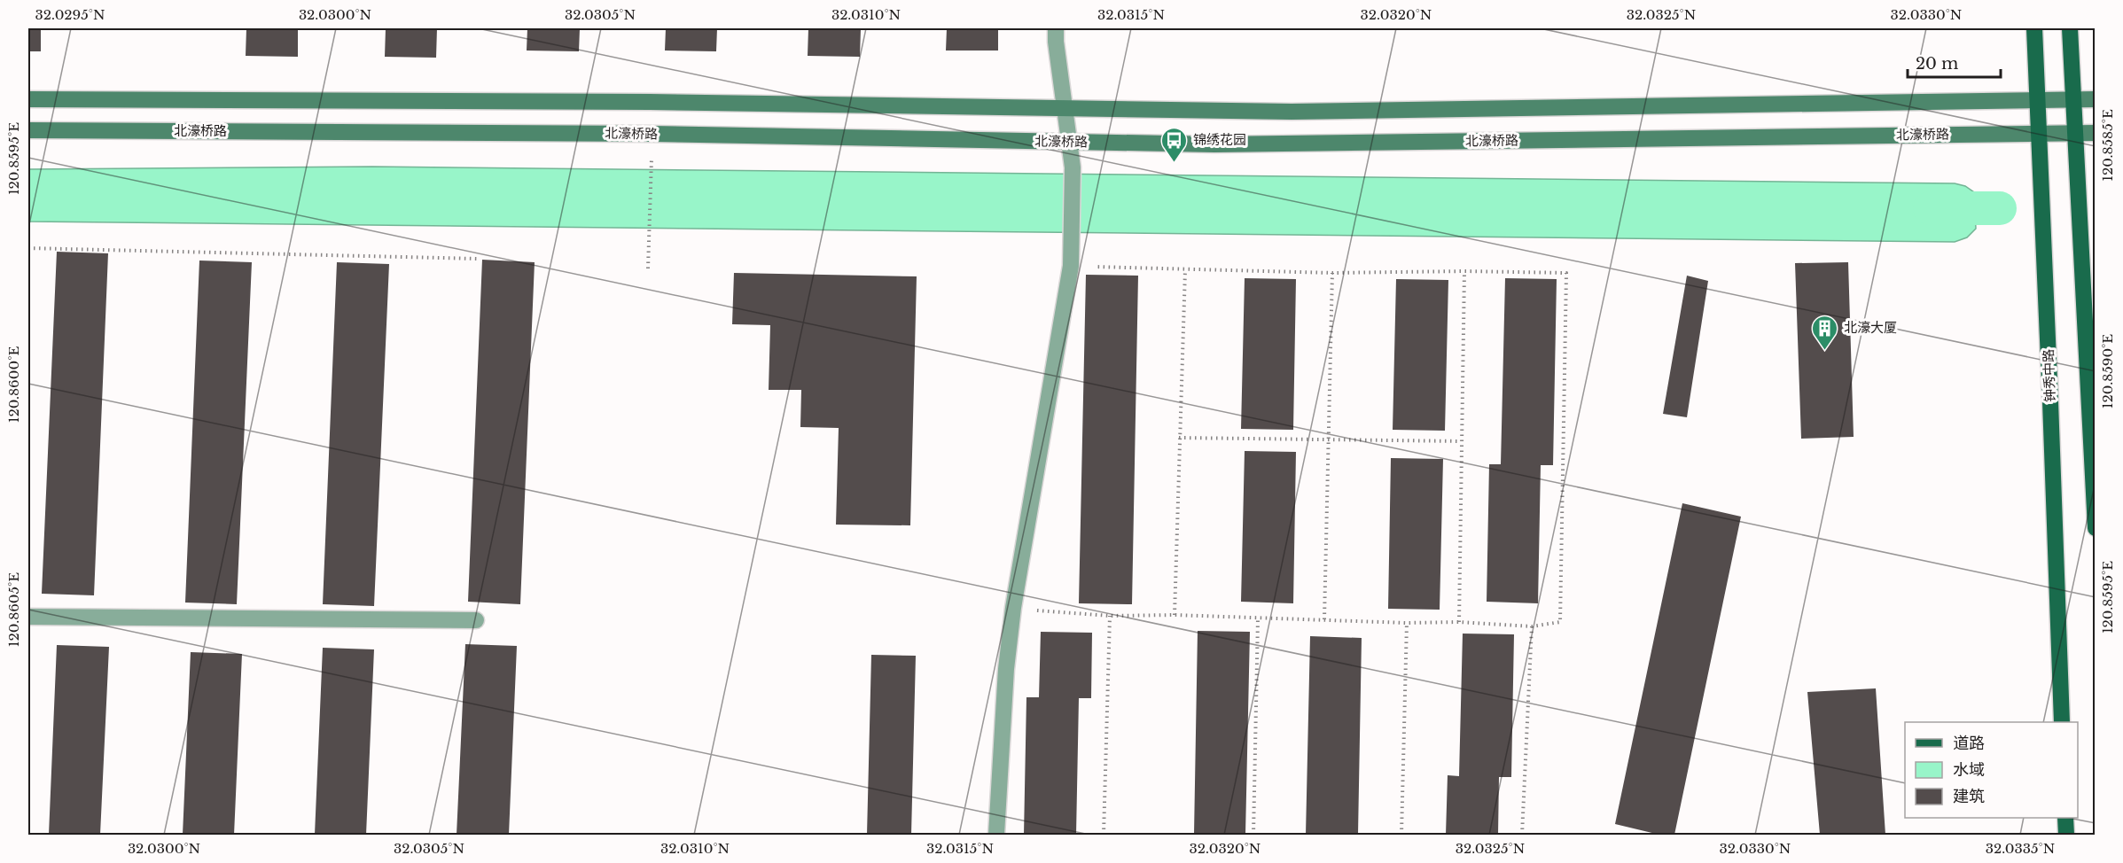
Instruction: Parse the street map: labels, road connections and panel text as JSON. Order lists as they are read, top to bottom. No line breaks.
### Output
{"streets":{"main road":["北濠桥路","钟秀中路"]},"crossings":[["北濠桥路","钟秀中路"]],"places":{"bus stop":["锦绣花园"],"building":["北濠大厦"]},"legend":["道路","水域","建筑"],"scale_bar":"20 m","coordinates":["32.0295°N","32.0300°N","32.0305°N","32.0310°N","32.0315°N","32.0320°N","32.0325°N","32.0330°N","120.8585°E","120.8595°E","120.8590°E","120.8600°E","120.8605°E","32.0335°N"]}
